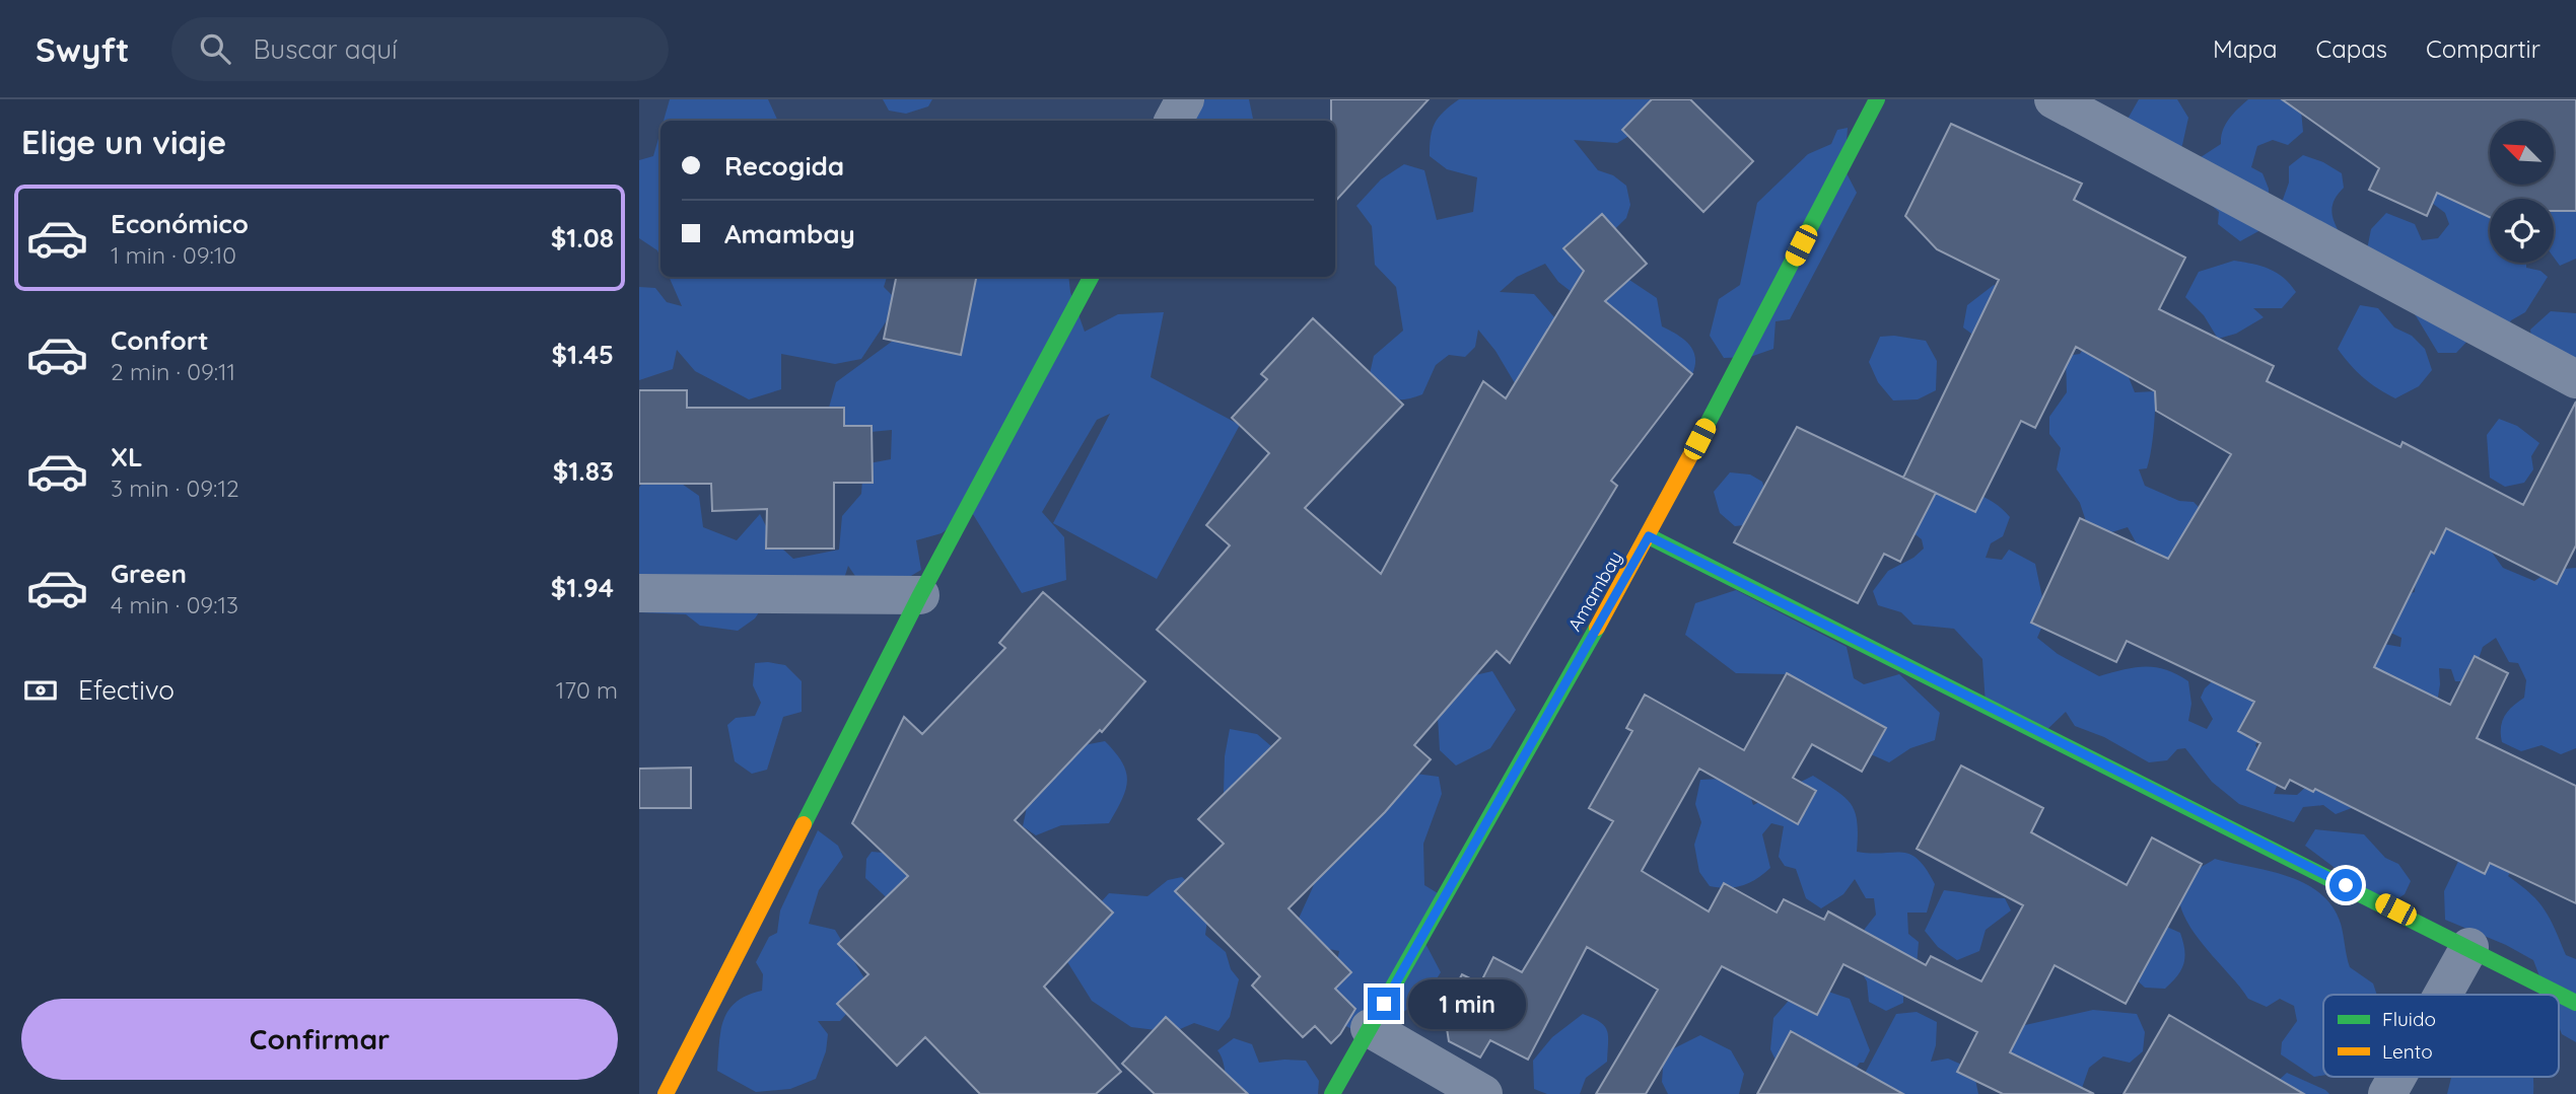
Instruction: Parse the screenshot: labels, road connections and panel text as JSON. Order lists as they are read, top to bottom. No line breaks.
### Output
{"streets":{"street":["Amambay"]},"legend":["Fluido","Lento"],"north":"top left","page":{"header":"Swyft","search":"Buscar aquí","nav":["Mapa","Capas","Compartir"],"heading":"Elige un viaje","banner":["Recogida","Amambay"],"list":[{"name":"Económico","note":"1 min · 09:10","value":"$1.08"},{"name":"Confort","note":"2 min · 09:11","value":"$1.45"},{"name":"XL","note":"3 min · 09:12","value":"$1.83"},{"name":"Green","note":"4 min · 09:13","value":"$1.94"}],"pay":["Efectivo","170 m"],"bubble":"1 min","buttons":"Confirmar"}}
